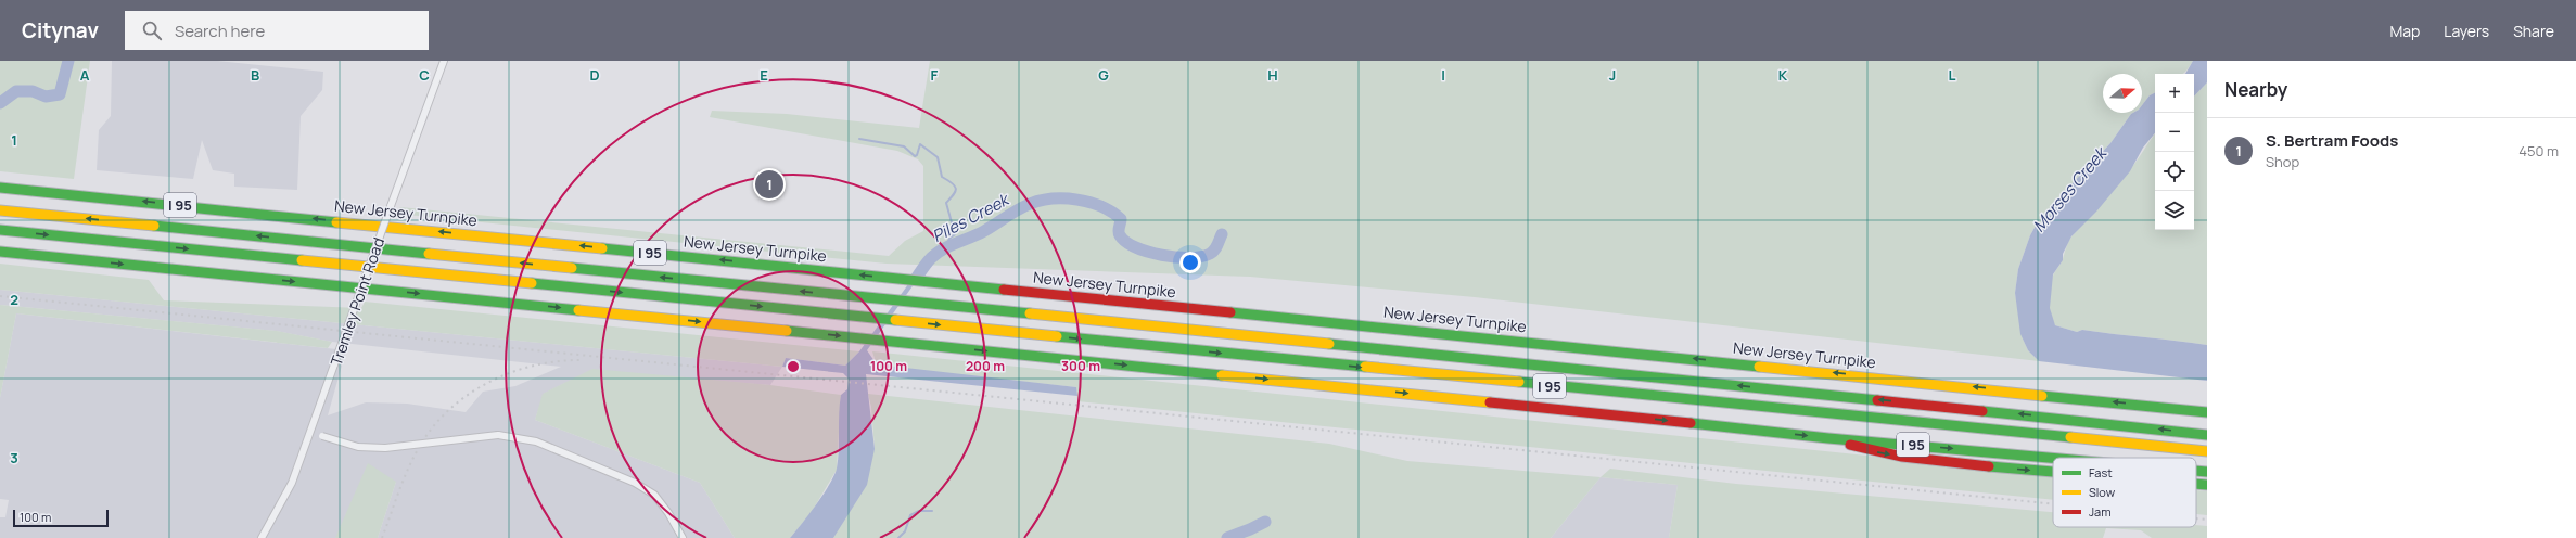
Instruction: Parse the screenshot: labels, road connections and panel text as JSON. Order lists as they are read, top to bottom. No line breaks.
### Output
{"streets":{"highway":["I 95","New Jersey Turnpike"],"street":["Tremley Point Road"]},"water":["Morses Creek","Piles Creek"],"legend":["Fast","Slow","Jam"],"scale_bar":"100 m","north":"right","page":{"header":"Citynav","search":"Search here","nav":["Map","Layers","Share"],"heading":"Nearby","map_buttons":["+","−"],"list":[{"mark":"1","name":"S. Bertram Foods","note":"Shop","value":"450 m"}],"pins":"1","scale":"100 m"},"grid":{"columns":["A","B","C","D","E","F","G","H","I","J","K","L"],"rows":["1","2","3"]},"rings":["100 m","200 m","300 m"]}
